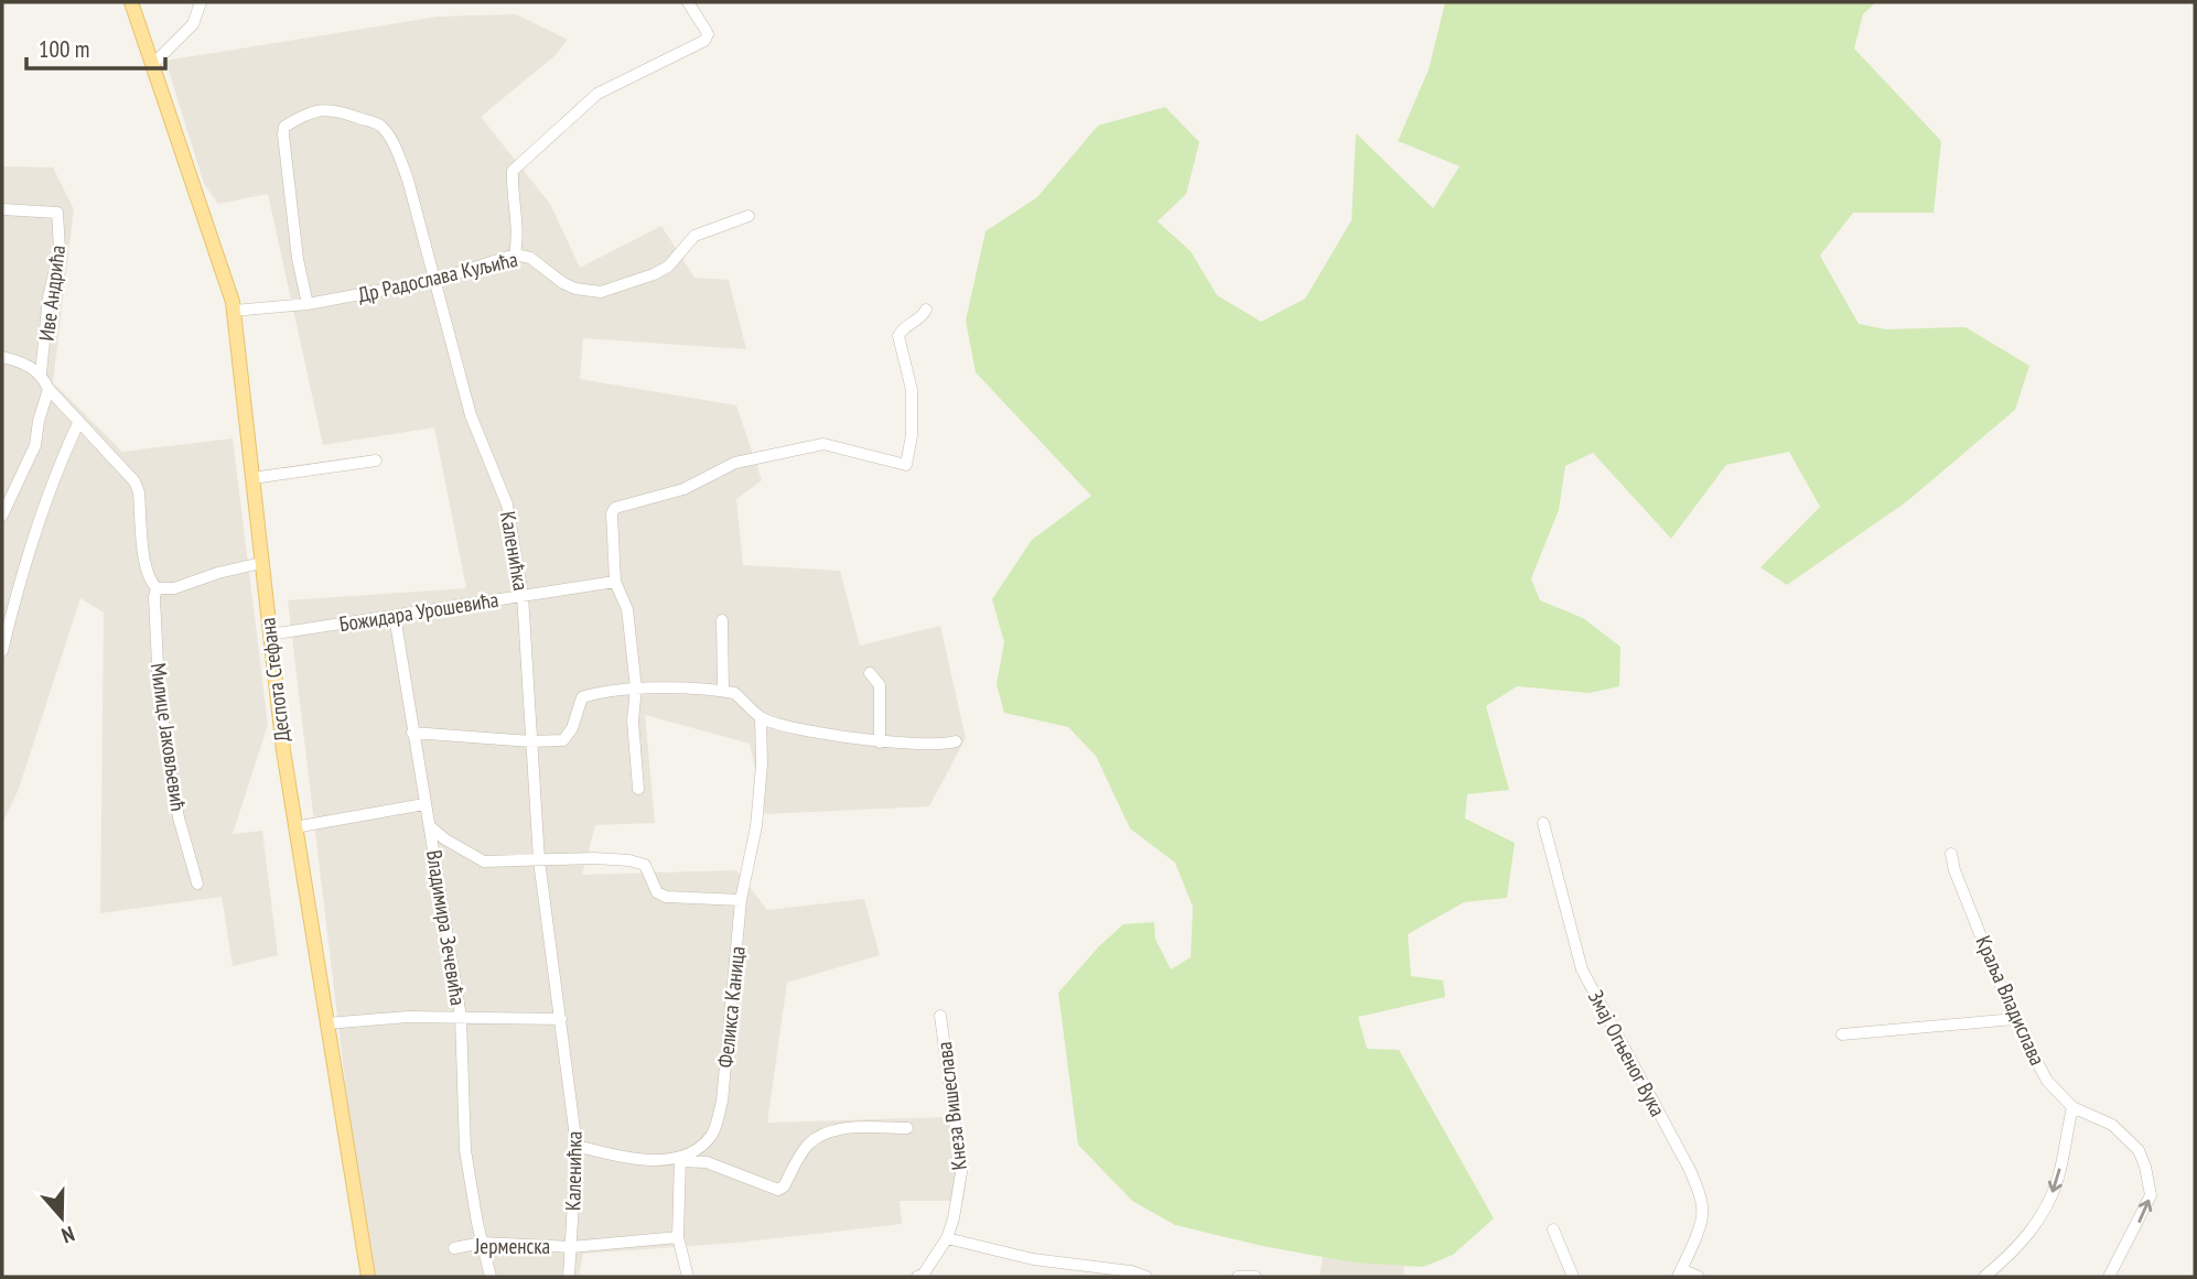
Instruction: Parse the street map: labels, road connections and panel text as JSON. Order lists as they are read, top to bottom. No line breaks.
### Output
{"streets":{"main road":["Деспота Стефана"],"street":["Др Радослава Куљића","Иве Андрића","Каленићка","Божидара Урошевића","Милице Јаковљевић","Владимира Зечевића","Краља Владислава","Феликса Каница","Змај Огњеног Вука","Кнеза Вишеслава","Јерменска"]},"crossings":[["Др Радослава Куљића","Каленићка"],["Др Радослава Куљића","Деспота Стефана"],["Каленићка","Божидара Урошевића"],["Каленићка","Јерменска"],["Божидара Урошевића","Деспота Стефана"],["Божидара Урошевића","Владимира Зечевића"],["Владимира Зечевића","Јерменска"]],"scale_bar":"100 m","north":"bottom"}
